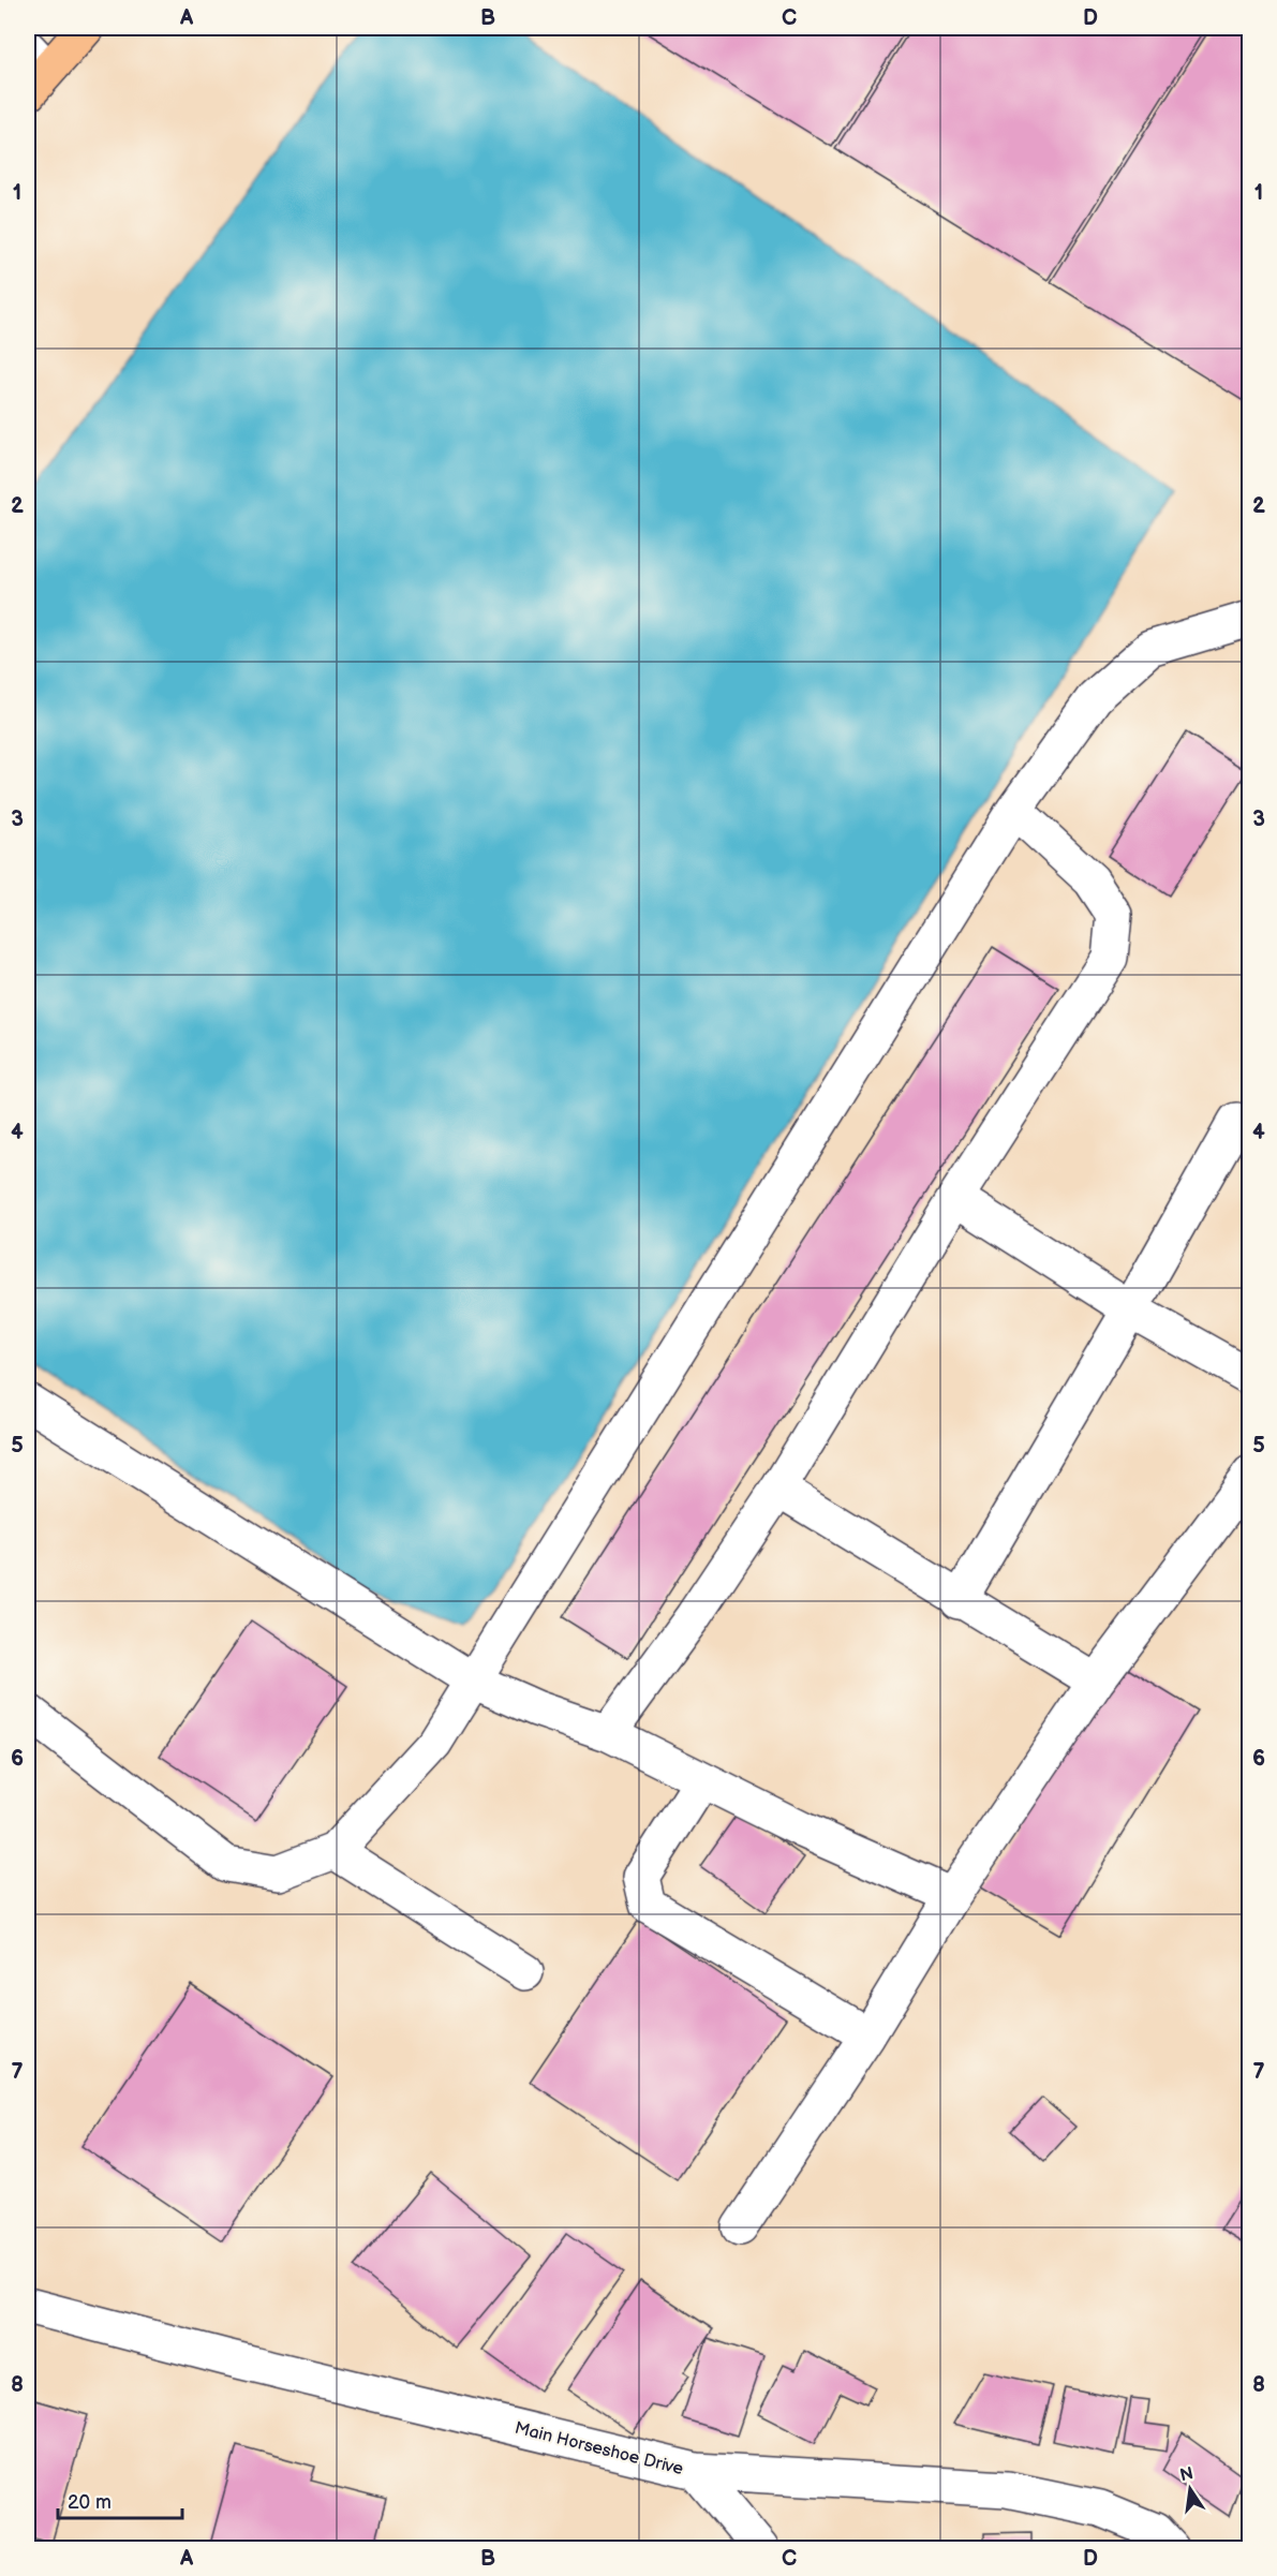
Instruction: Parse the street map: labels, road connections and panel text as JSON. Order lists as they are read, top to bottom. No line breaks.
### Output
{"streets":{"street":["Main Horseshoe Drive"]},"scale_bar":"20 m","north":"top","grid":{"columns":["A","B","C","D"],"rows":["1","2","3","4","5","6","7","8"]}}
